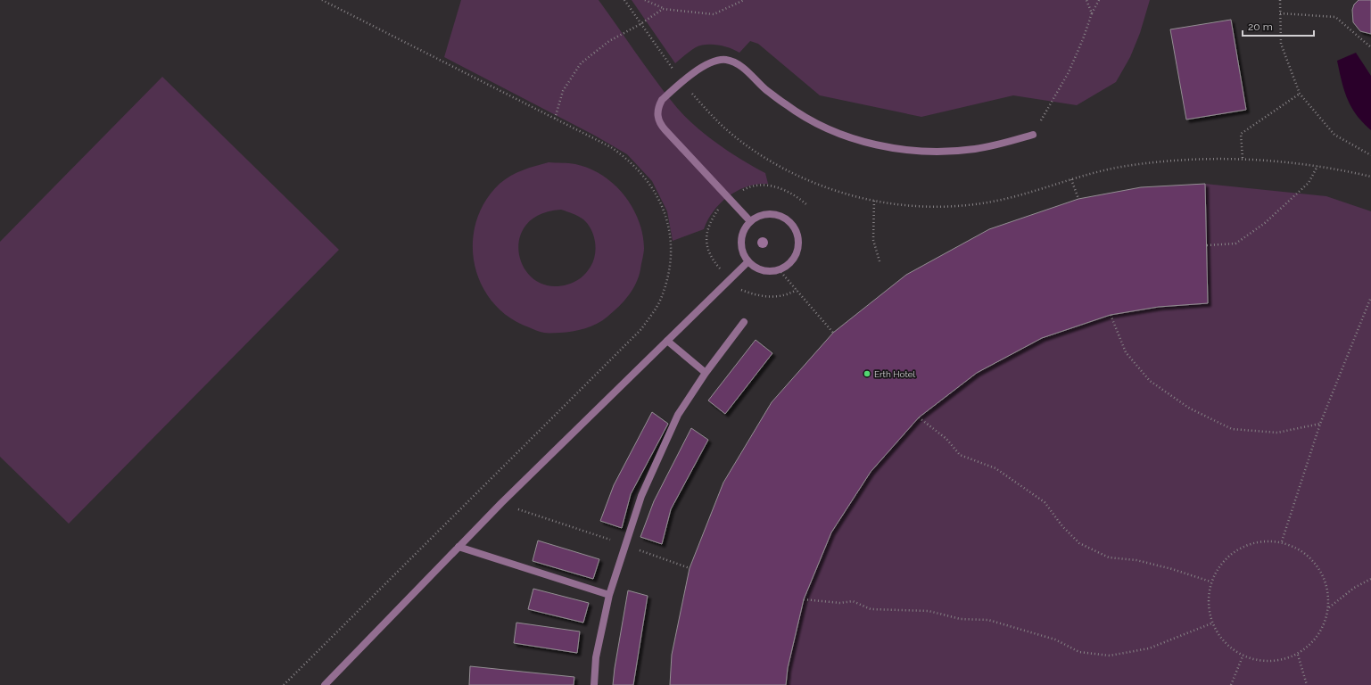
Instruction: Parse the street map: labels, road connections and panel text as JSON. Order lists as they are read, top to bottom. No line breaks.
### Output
{"places":["Erth Hotel"],"scale_bar":"20 m"}
